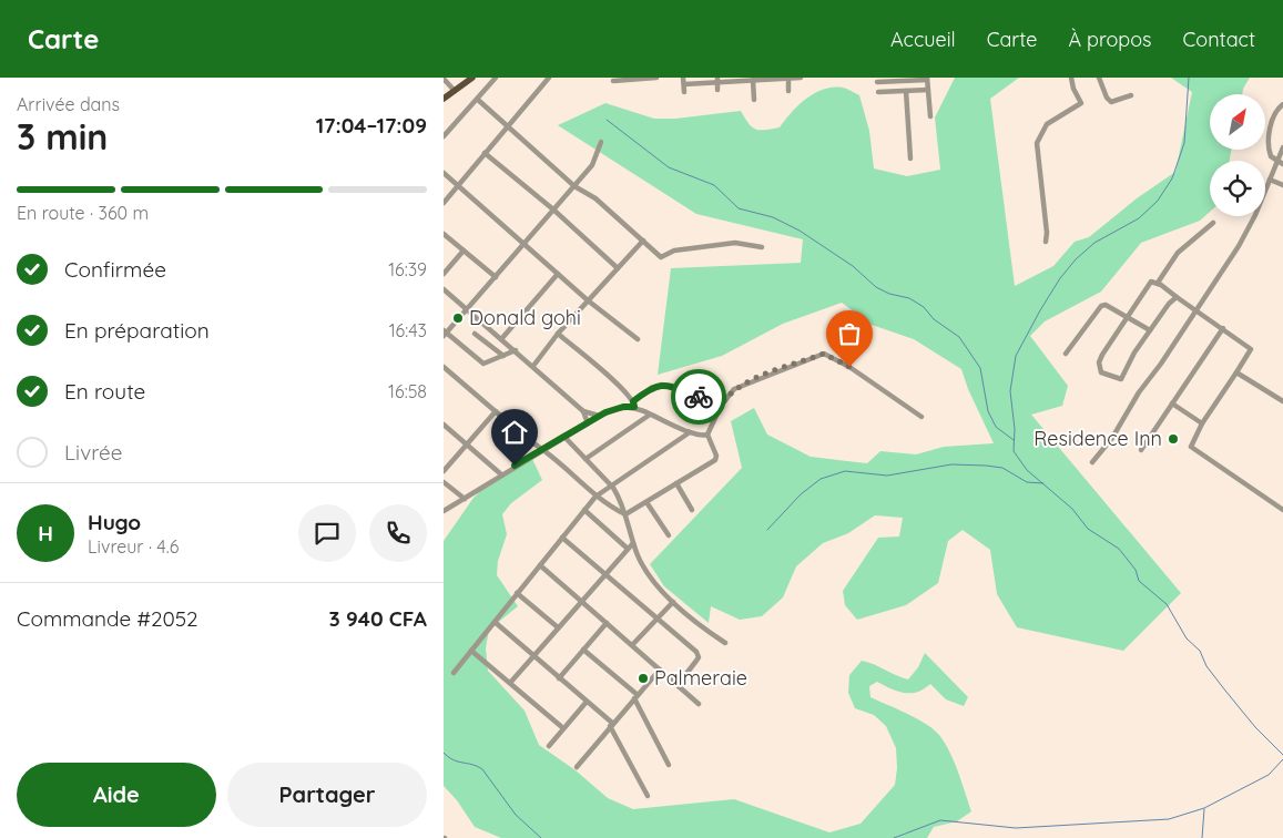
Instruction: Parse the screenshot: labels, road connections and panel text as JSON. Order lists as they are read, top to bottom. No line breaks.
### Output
{"places":["Donald gohi","Residence Inn","Palmeraie"],"north":"top right","page":{"header":"Carte","nav":["Accueil","Carte","À propos","Contact"],"heading":["3 min","Arrivée dans","17:04–17:09"],"panel":["Hugo","Livreur · 4.6","Commande #2052","3 940 CFA"],"bar":"En route · 360 m","list":[["Confirmée","16:39"],["En préparation","16:43"],["En route","16:58"],"Livrée"],"round":"H","buttons":["Aide","Partager"]}}
